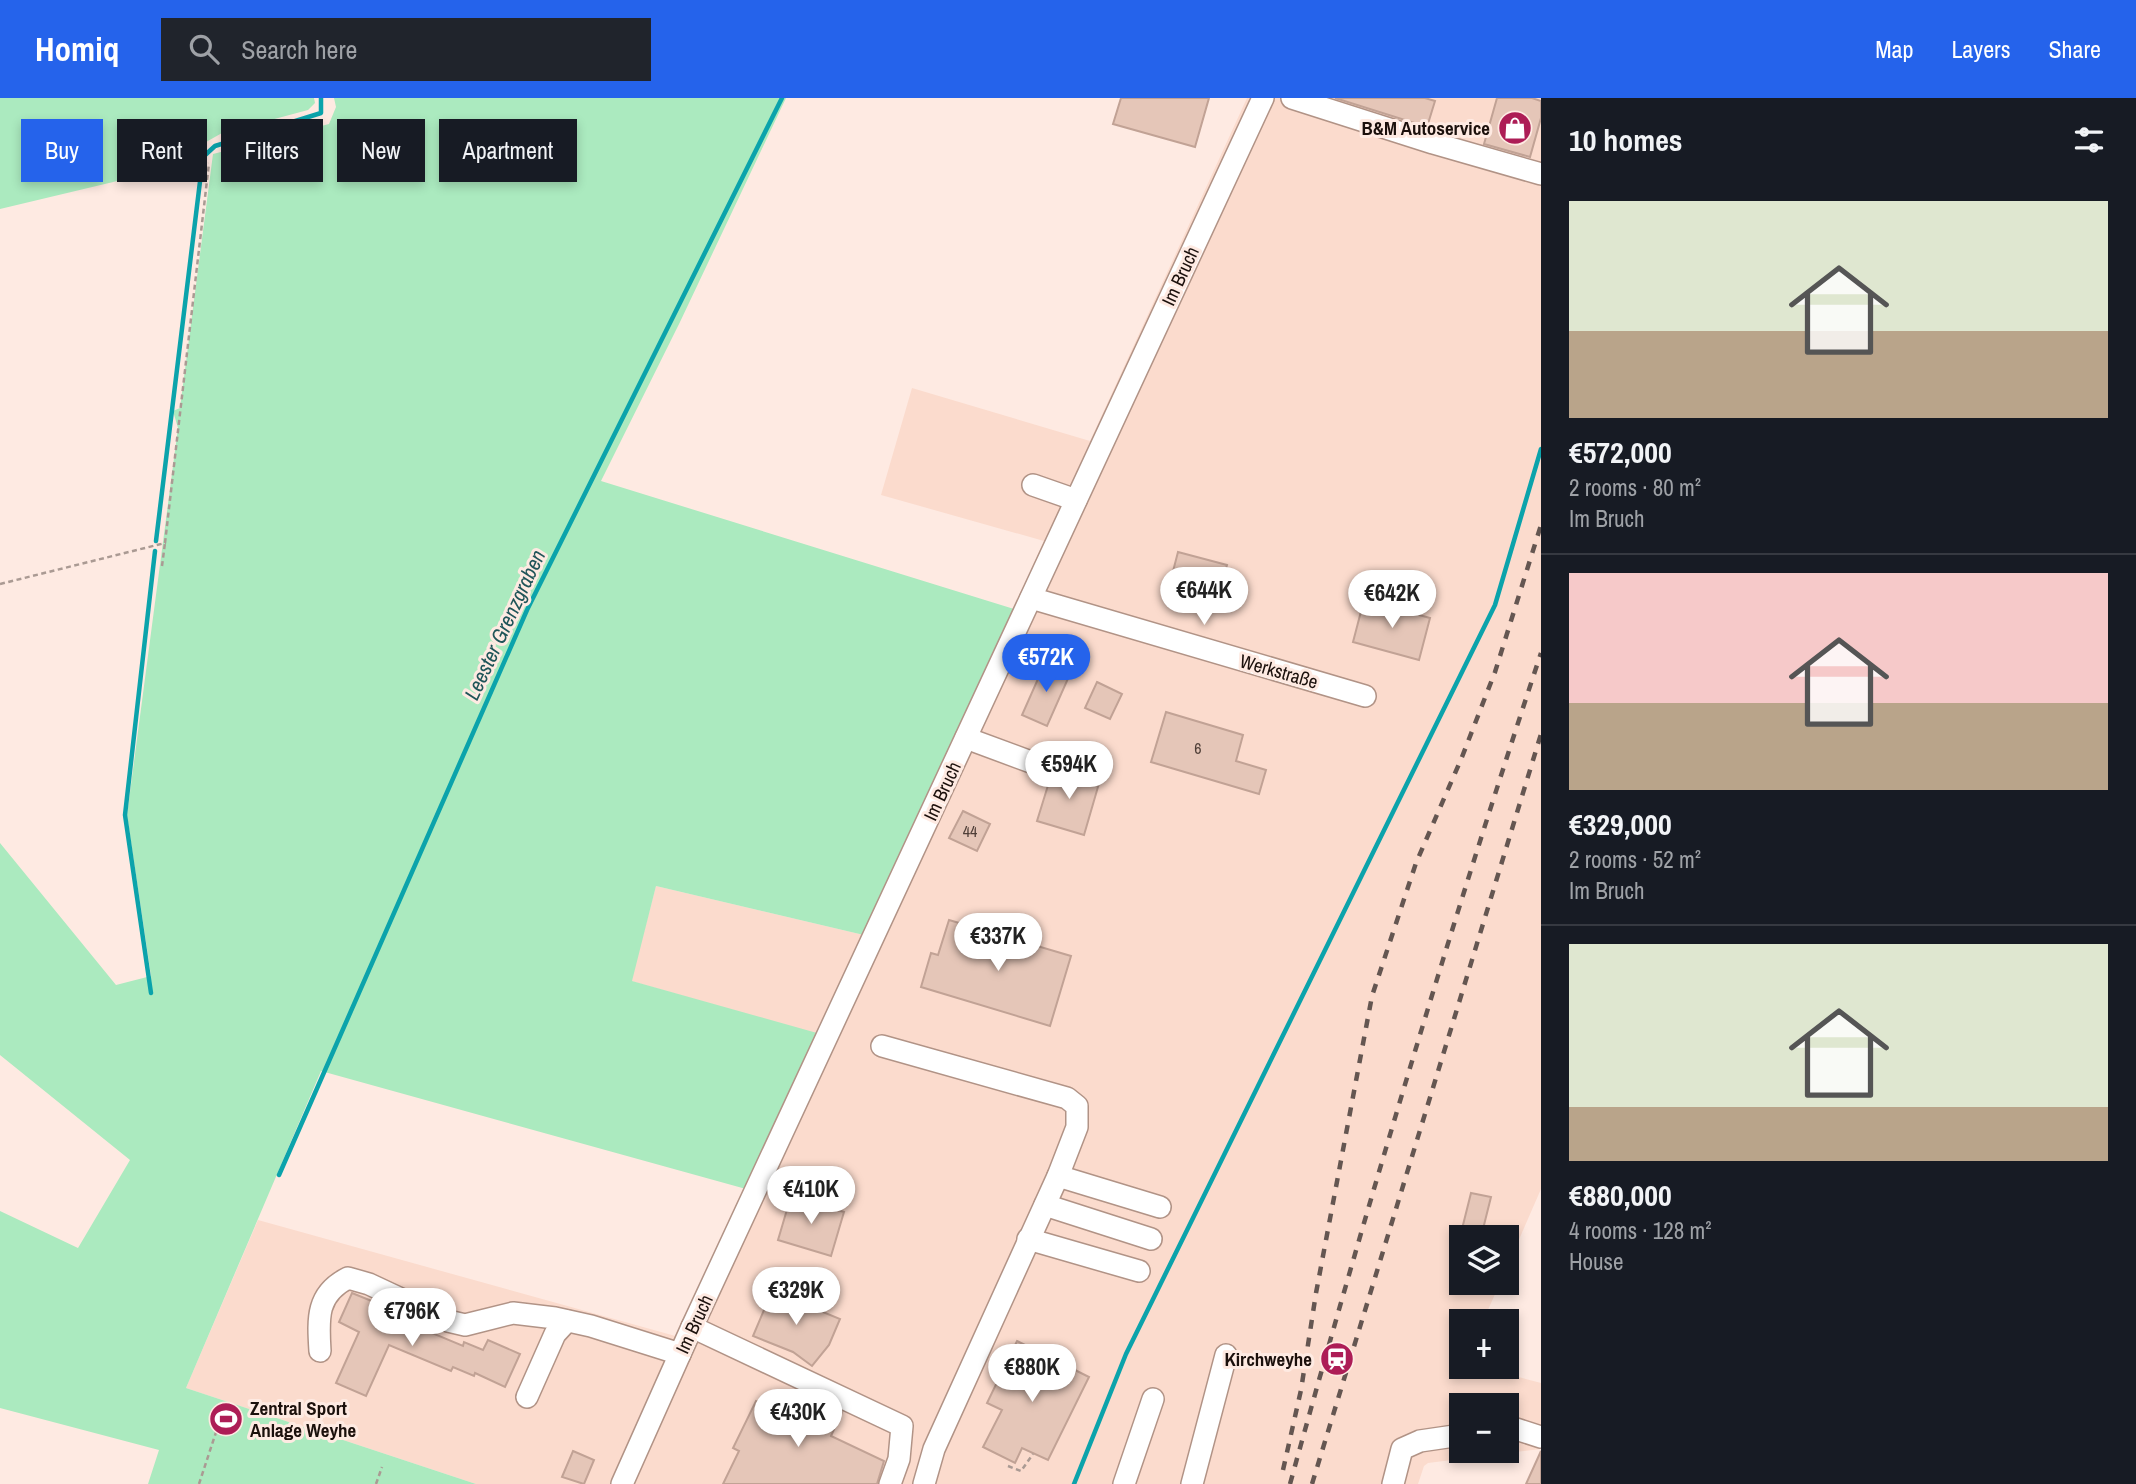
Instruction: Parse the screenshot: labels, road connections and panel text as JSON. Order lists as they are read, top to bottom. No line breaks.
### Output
{"streets":{"street":["Im Bruch","Werkstraße"]},"crossings":[["Im Bruch","Werkstraße"]],"water":["Leester Grenzgraben"],"places":{"shop":["B&M Autoservice"],"station":["Kirchweyhe"],"sports":["Zentral Sport Anlage Weyhe"]},"house_numbers":["6","44"],"page":{"header":"Homiq","search":"Search here","nav":["Map","Layers","Share"],"heading":"10 homes","chip":["Buy","Rent","Filters","New","Apartment"],"list":[{"name":"€572,000","note":"2 rooms · 80 m² · Im Bruch"},{"name":"€329,000","note":"2 rooms · 52 m² · Im Bruch"},{"name":"€880,000","note":"4 rooms · 128 m² · House"}],"price":["€644K","€642K","€572K","€594K","€337K","€410K","€329K","€796K","€880K","€430K"],"map_buttons":["+","−"]}}
